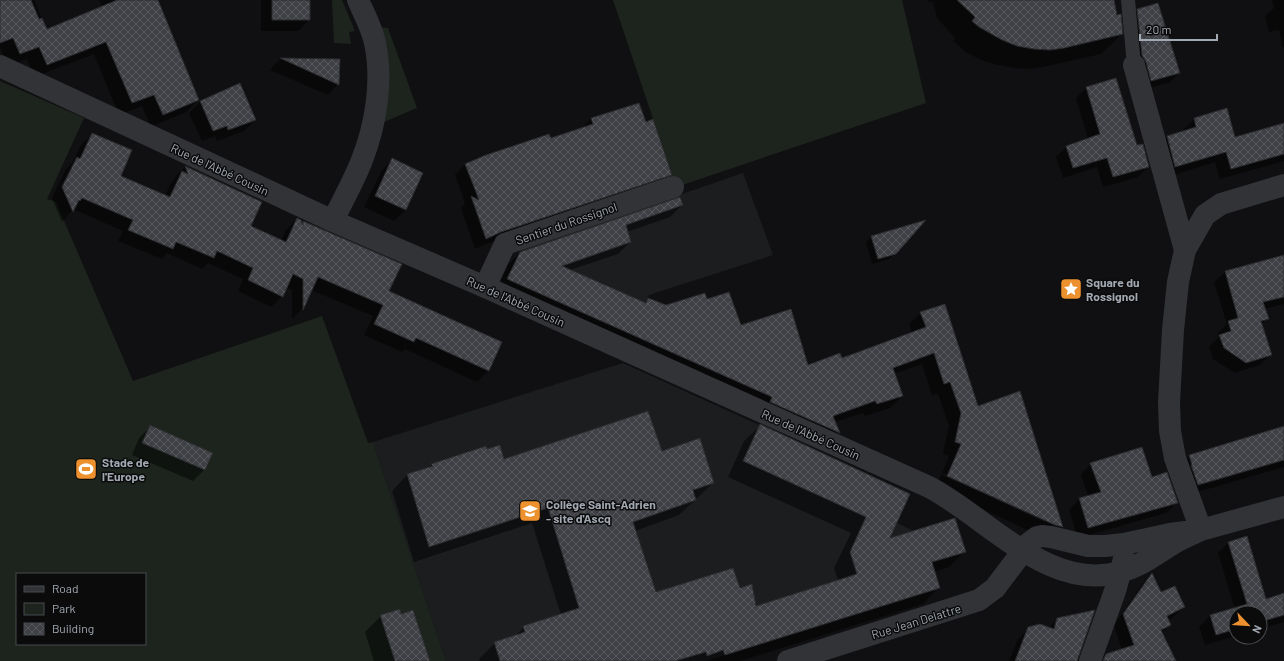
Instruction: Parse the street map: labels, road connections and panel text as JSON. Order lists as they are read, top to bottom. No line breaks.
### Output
{"streets":{"street":["Rue de l'Abbé Cousin","Sentier du Rossignol","Rue Jean Delattre"]},"crossings":[["Rue de l'Abbé Cousin","Sentier du Rossignol"],["Rue de l'Abbé Cousin","Rue Jean Delattre"]],"places":{"place":["Square du Rossignol"],"sports":["Stade de l'Europe"],"school or university":["Collège Saint-Adrien - site d'Ascq"]},"legend":["Road","Park","Building"],"scale_bar":"20 m","north":"bottom right"}
